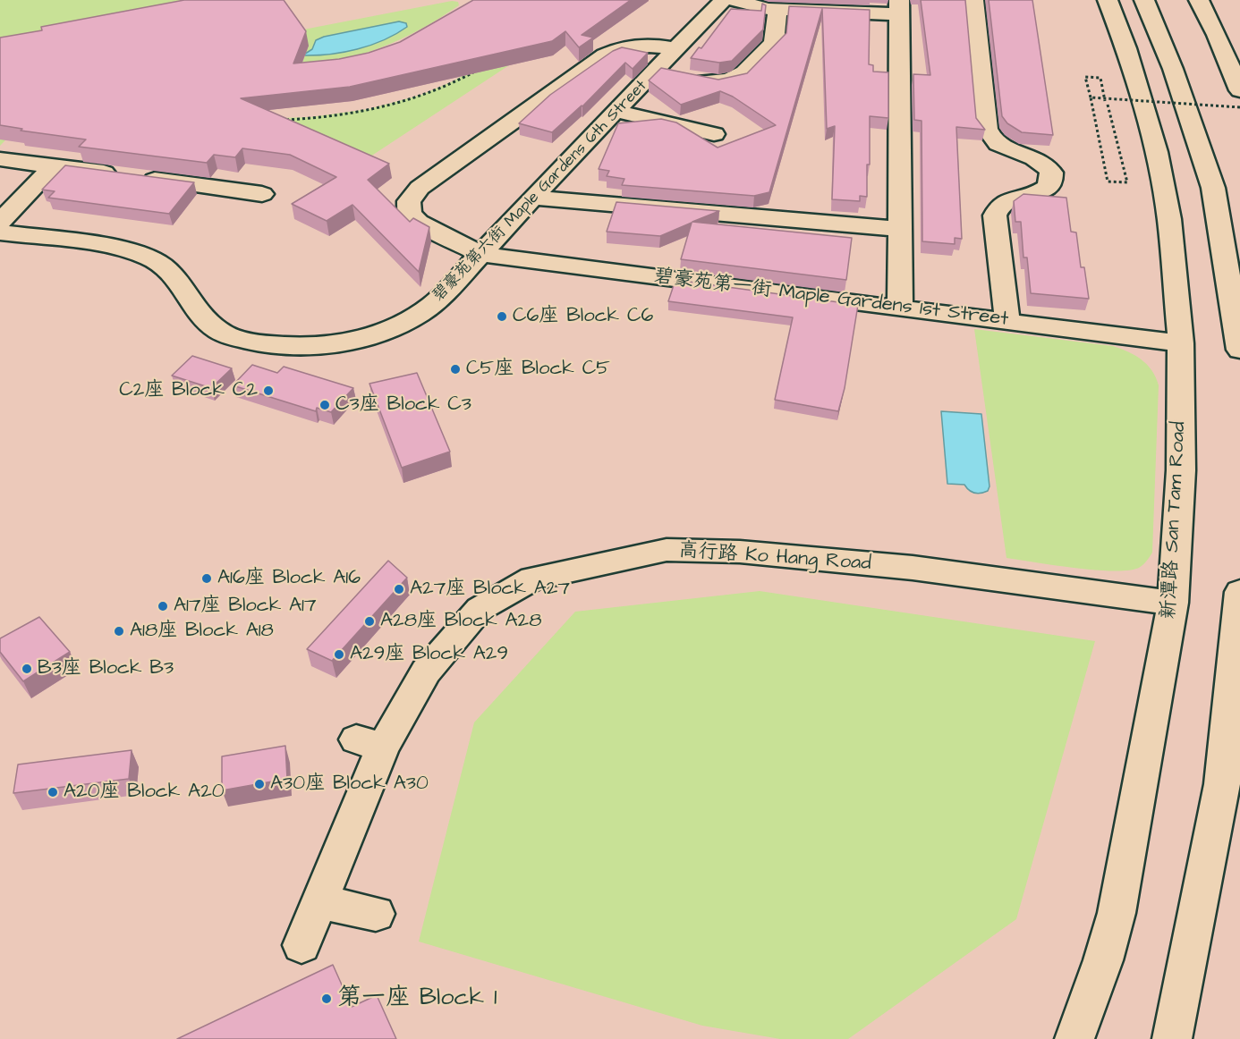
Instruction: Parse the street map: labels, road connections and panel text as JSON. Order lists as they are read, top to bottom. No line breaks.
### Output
{"streets":{"main road":["碧豪苑第六街 Maple Gardens 6th Street","碧豪苑第一街 Maple Gardens 1st Street","新潭路 San Tam Road","高行路 Ko Hang Road"]},"crossings":[["碧豪苑第六街 Maple Gardens 6th Street","碧豪苑第一街 Maple Gardens 1st Street"],["碧豪苑第一街 Maple Gardens 1st Street","新潭路 San Tam Road"],["新潭路 San Tam Road","高行路 Ko Hang Road"]],"places":["C6座 Block C6","C5座 Block C5","C2座 Block C2","C3座 Block C3","A16座 Block A16","A27座 Block A27","A17座 Block A17","A28座 Block A28","A18座 Block A18","A29座 Block A29","B3座 Block B3","A30座 Block A30","A20座 Block A20","第一座 Block 1"]}
